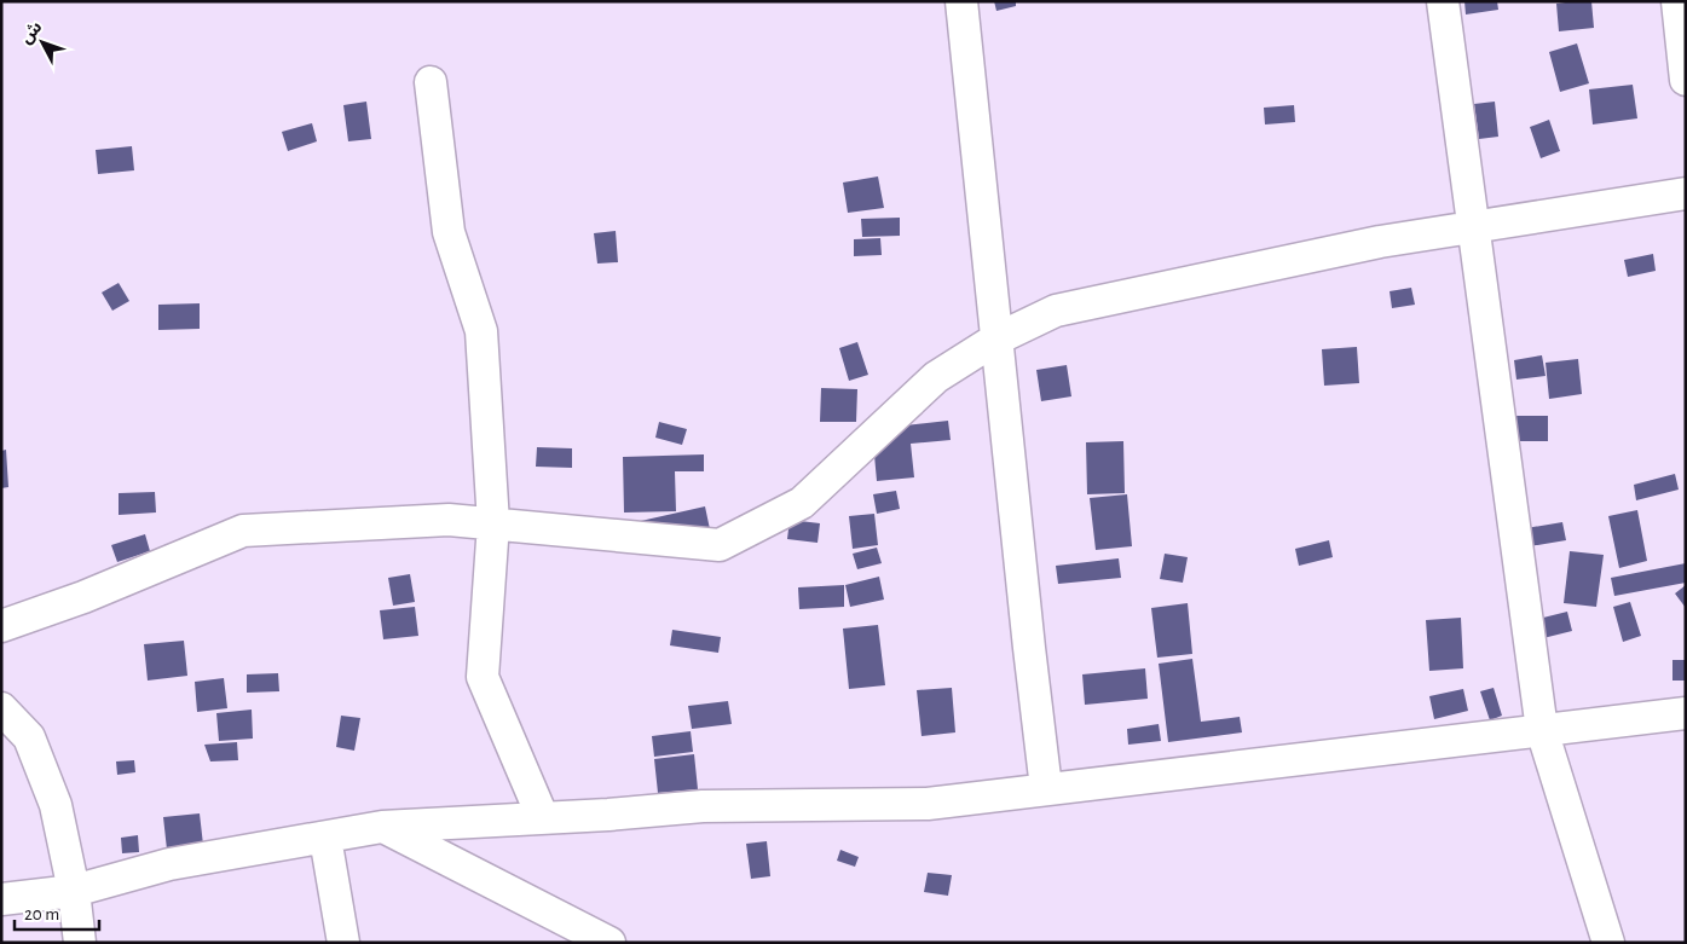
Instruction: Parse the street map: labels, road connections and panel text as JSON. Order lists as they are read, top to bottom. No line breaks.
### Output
{"scale_bar":"20 m","north":"top left"}
